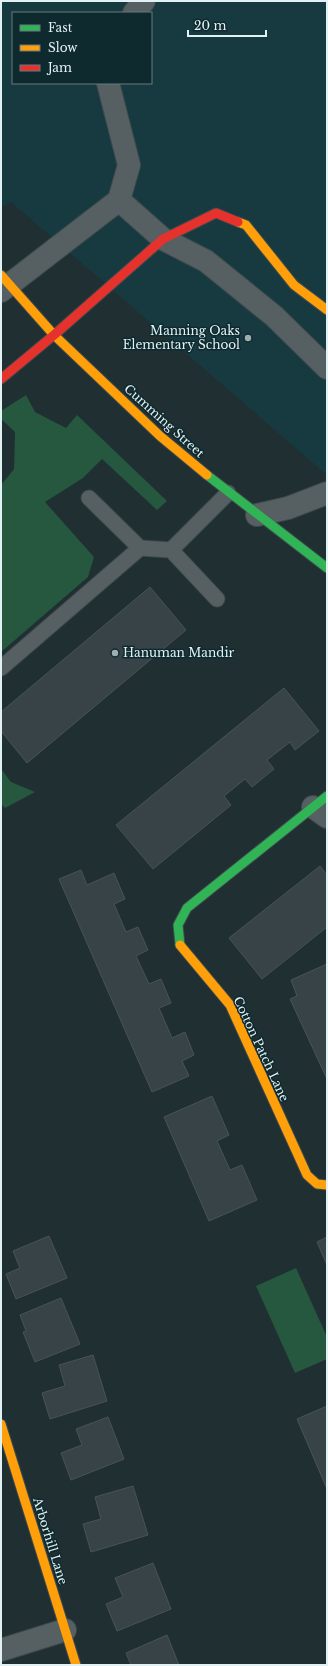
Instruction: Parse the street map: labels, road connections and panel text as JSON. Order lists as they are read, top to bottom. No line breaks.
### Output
{"streets":{"street":["Cumming Street","Cotton Patch Lane","Arborhill Lane"]},"places":["Manning Oaks Elementary School","Hanuman Mandir"],"legend":["Fast","Slow","Jam"],"scale_bar":"20 m"}
